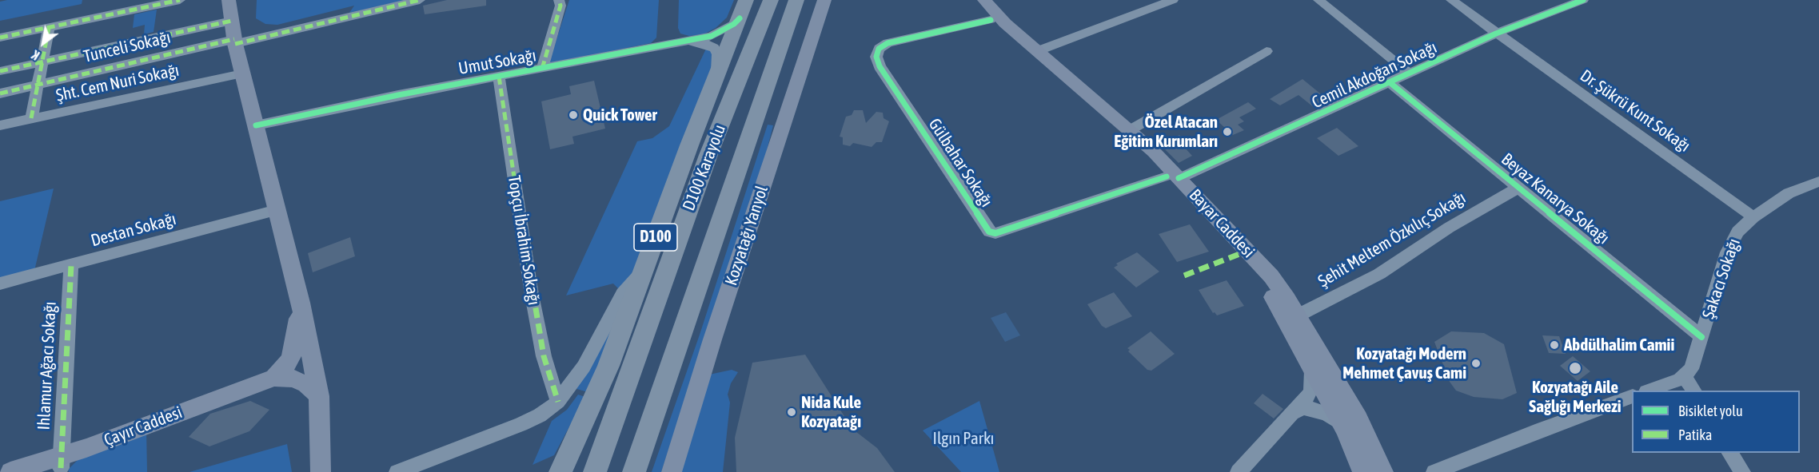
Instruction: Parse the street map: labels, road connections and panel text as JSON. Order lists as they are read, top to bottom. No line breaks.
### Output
{"streets":{"highway":["D100 Karayolu","D100"],"main road":["Bayar Caddesi","Kozyatağı Yanyol","Çayır Caddesi"],"street":["Tunceli Sokağı","Umut Sokağı","Cemil Akdoğan Sokağı","Şht. Cem Nuri Sokağı","Dr. Şükrü Kunt Sokağı","Gülbahar Sokağı","Beyaz Kanarya Sokağı","Destan Sokağı","Şehit Meltem Özkılıç Sokağı","Topçu İbrahim Sokağı","Şakacı Sokağı","Ihlamur Ağacı Sokağı"]},"crossings":[["Umut Sokağı","D100"],["Umut Sokağı","Topçu İbrahim Sokağı"],["Cemil Akdoğan Sokağı","Dr. Şükrü Kunt Sokağı"],["Cemil Akdoğan Sokağı","Gülbahar Sokağı"],["Cemil Akdoğan Sokağı","Beyaz Kanarya Sokağı"],["Cemil Akdoğan Sokağı","Bayar Caddesi"],["Dr. Şükrü Kunt Sokağı","Şakacı Sokağı"],["Gülbahar Sokağı","Bayar Caddesi"],["Beyaz Kanarya Sokağı","Şehit Meltem Özkılıç Sokağı"],["Beyaz Kanarya Sokağı","Şakacı Sokağı"],["Bayar Caddesi","Şehit Meltem Özkılıç Sokağı"],["Destan Sokağı","Ihlamur Ağacı Sokağı"],["Ihlamur Ağacı Sokağı","Çayır Caddesi"]],"parks":["Ilgın Parkı"],"places":["Quick Tower","Özel Atacan Eğitim Kurumları","Abdülhalim Camii","Kozyatağı Modern Mehmet Çavuş Cami","Kozyatağı Aile Sağlığı Merkezi","Nida Kule Kozyatağı"],"legend":["Bisiklet yolu","Patika"],"north":"bottom left"}
